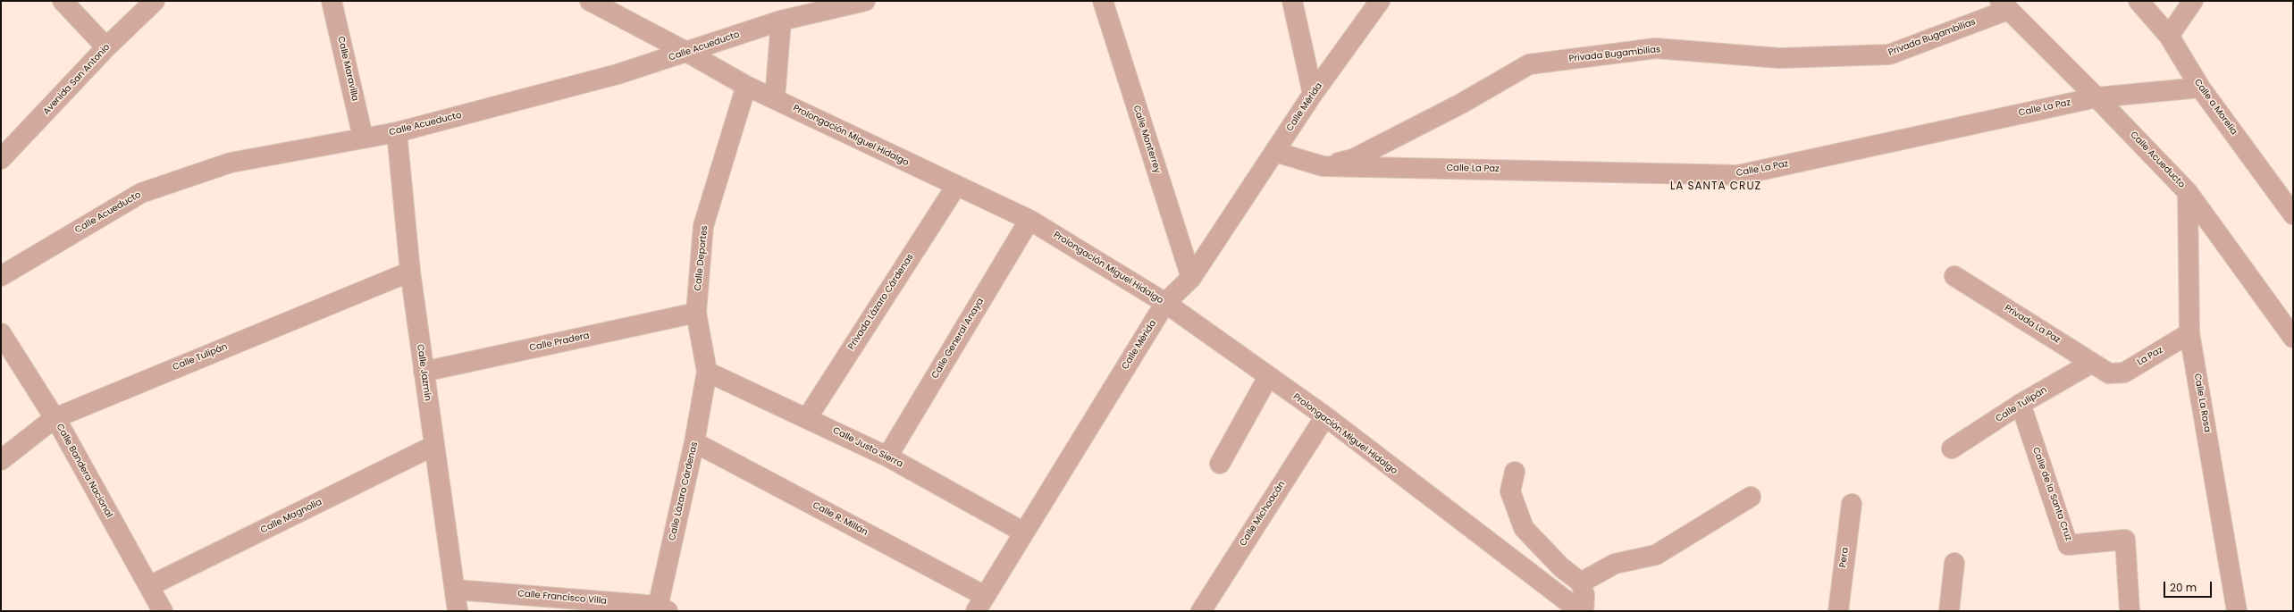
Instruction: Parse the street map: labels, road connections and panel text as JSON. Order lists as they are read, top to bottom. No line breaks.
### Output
{"streets":{"street":["Privada Bugambilias","Calle Acueducto","Calle Maravilla","Avenida San Antonio","Calle Mérida","Calle a Morelia","Calle La Paz","Prolongación Miguel Hidalgo","Calle Monterrey","Calle Deportes","Privada Lázaro Cárdenas","Privada La Paz","Calle General Anaya","Calle Pradera","La Paz","Calle Tulipán","Calle Jazmín","Calle La Rosa","Calle Justo Sierra","Calle Bandera Nacional","Calle Lázaro Cárdenas","Calle de la Santa Cruz","Calle Michoacán","Calle Magnolia","Calle R. Millán","Pera","Calle Francisco Villa"]},"crossings":[["Privada Bugambilias","Calle Acueducto"],["Privada Bugambilias","Calle La Paz"],["Calle Acueducto","Calle Maravilla"],["Calle Acueducto","Calle La Paz"],["Calle Acueducto","Prolongación Miguel Hidalgo"],["Calle Acueducto","Calle Jazmín"],["Calle Acueducto","Calle La Rosa"],["Calle Mérida","Calle La Paz"],["Calle Mérida","Prolongación Miguel Hidalgo"],["Calle Mérida","Calle Monterrey"],["Calle Mérida","Calle Justo Sierra"],["Calle Mérida","Calle R. Millán"],["Calle a Morelia","Calle La Paz"],["Prolongación Miguel Hidalgo","Calle Deportes"],["Prolongación Miguel Hidalgo","Privada Lázaro Cárdenas"],["Prolongación Miguel Hidalgo","Calle General Anaya"],["Prolongación Miguel Hidalgo","Calle Michoacán"],["Calle Deportes","Calle Pradera"],["Calle Deportes","Calle Justo Sierra"],["Calle Deportes","Calle Lázaro Cárdenas"],["Privada Lázaro Cárdenas","Calle Justo Sierra"],["Privada La Paz","La Paz"],["Privada La Paz","Calle Tulipán"],["Calle General Anaya","Calle Justo Sierra"],["Calle Pradera","Calle Jazmín"],["La Paz","Calle La Rosa"],["Calle Tulipán","Calle Jazmín"],["Calle Tulipán","Calle Bandera Nacional"],["Calle Tulipán","Calle de la Santa Cruz"],["Calle Jazmín","Calle Magnolia"],["Calle Jazmín","Calle Francisco Villa"],["Calle Justo Sierra","Calle Lázaro Cárdenas"],["Calle Bandera Nacional","Calle Magnolia"],["Calle Lázaro Cárdenas","Calle R. Millán"],["Calle Lázaro Cárdenas","Calle Francisco Villa"]],"districts":["LA SANTA CRUZ"],"scale_bar":"20 m"}
